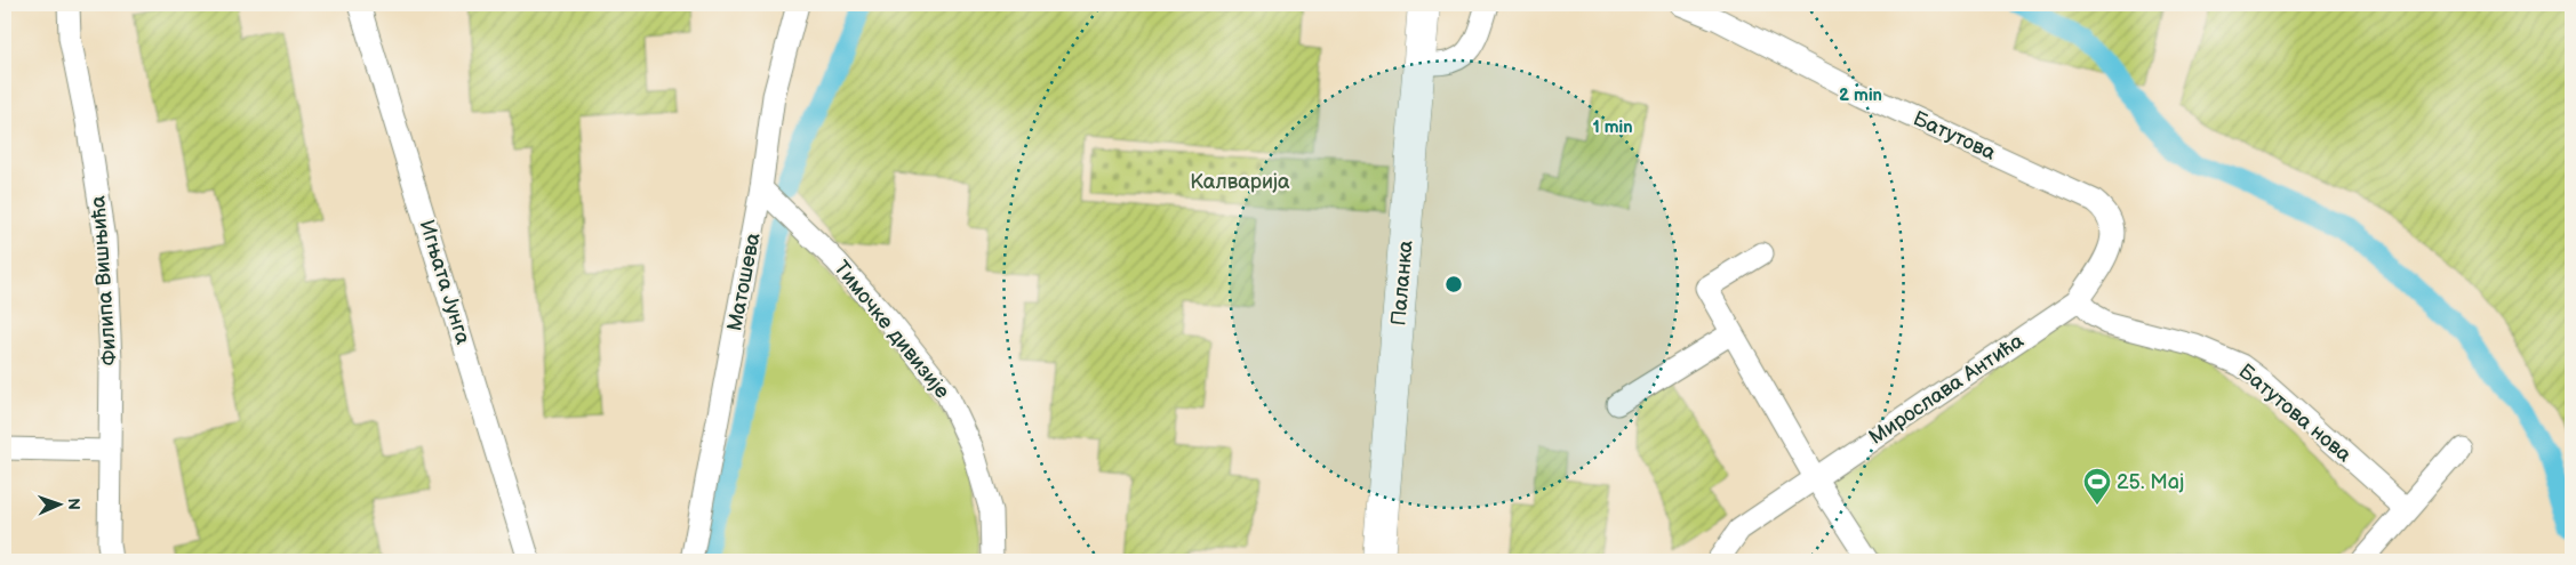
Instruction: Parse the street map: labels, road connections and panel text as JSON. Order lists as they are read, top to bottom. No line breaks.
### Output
{"streets":{"main road":["Паланка"],"street":["Батутова","Филипа Вишњића","Игњата Јунга","Матошева","Тимочке дивизије","Мирослава Антића","Батутова нова"]},"crossings":[["Батутова","Мирослава Антића"],["Батутова","Батутова нова"],["Матошева","Тимочке дивизије"],["Мирослава Антића","Батутова нова"]],"parks":["Калварија"],"places":{"sports":["25. Maj"]},"north":"right","rings":["2 min","1 min"]}
